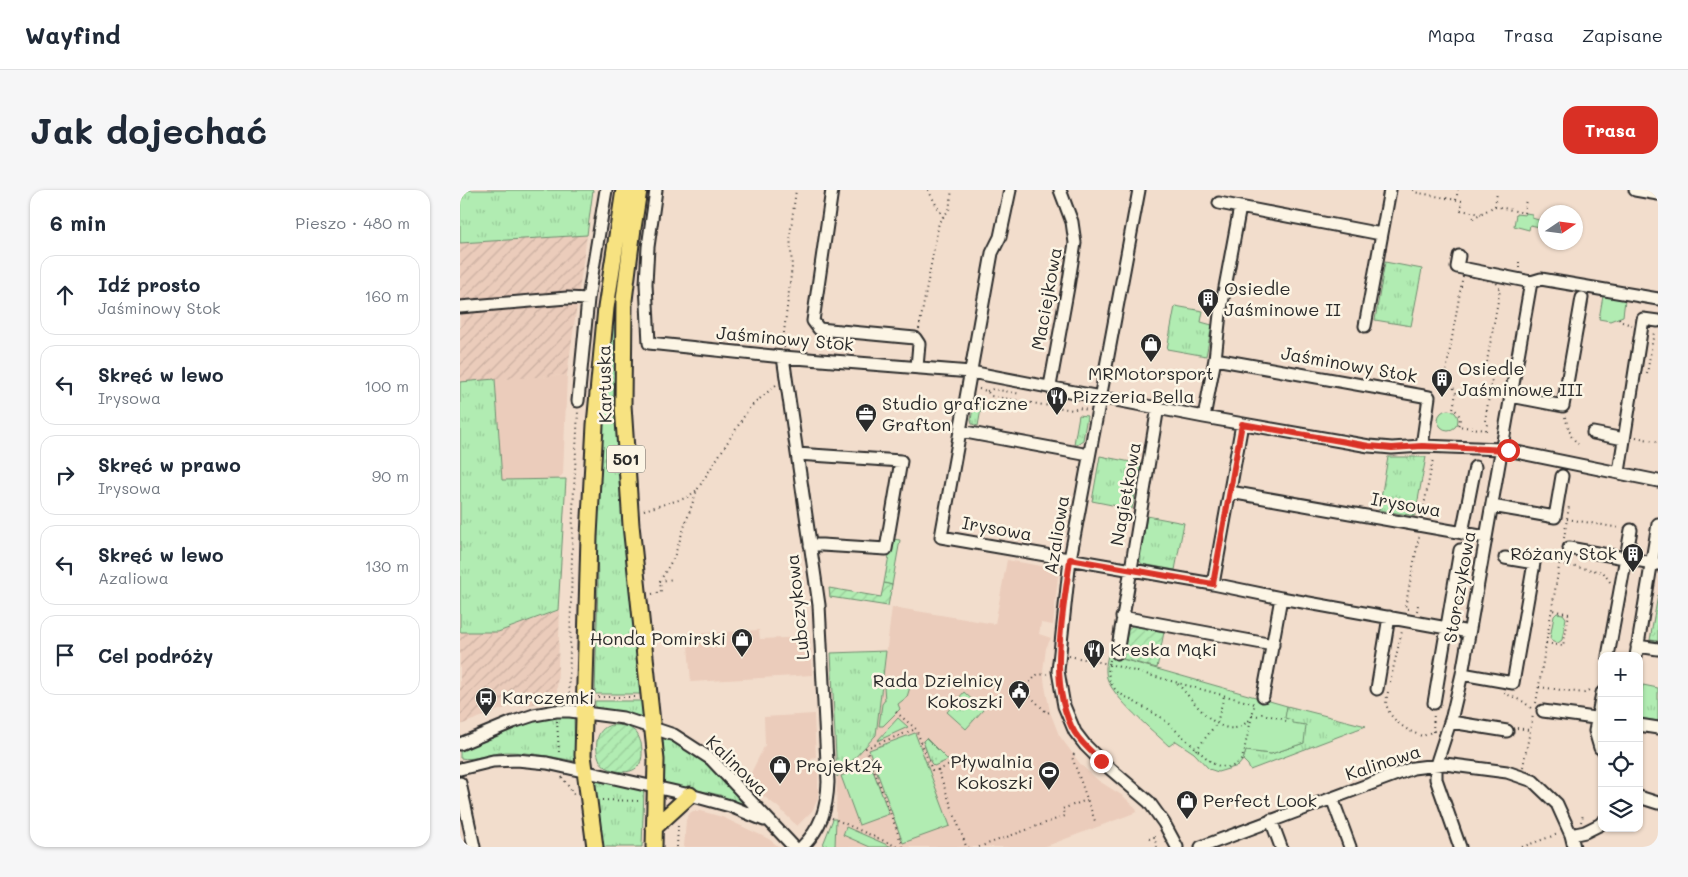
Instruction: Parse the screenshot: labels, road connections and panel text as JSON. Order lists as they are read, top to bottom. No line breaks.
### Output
{"streets":{"main road":["Kartuska","501"],"street":["Maciejkowa","Jaśminowy Stok","Nagietkowa","Irysowa","Azaliowa","Storczykowa","Lubczykowa","Kalinowa"]},"crossings":[["Maciejkowa","Jaśminowy Stok"],["Jaśminowy Stok","Nagietkowa"],["Jaśminowy Stok","Irysowa"],["Jaśminowy Stok","Azaliowa"],["Jaśminowy Stok","Storczykowa"],["Jaśminowy Stok","Lubczykowa"],["Kartuska","501"],["Kartuska","Kalinowa"],["501","Kalinowa"],["Nagietkowa","Irysowa"],["Irysowa","Azaliowa"],["Irysowa","Storczykowa"],["Storczykowa","Kalinowa"]],"places":{"building":["Osiedle Jaśminowe II","Osiedle Jaśminowe III","Różany Stok"],"shop":["MRMotorsport","Honda Pomirski","Projekt24","Perfect Look"],"restaurant":["Pizzeria Bella","Kreska Mąki"],"office":["Studio graficzne Grafton"],"public building":["Rada Dzielnicy Kokoszki"],"bus stop":["Karczemki"],"sports":["Pływalnia Kokoszki"]},"north":"right","page":{"header":"Wayfind","nav":["Mapa","Trasa","Zapisane"],"buttons":"Trasa","title":"Jak dojechać","heading":["6 min","Pieszo · 480 m"],"list":[["Idź prosto","Jaśminowy Stok","160 m"],["Skręć w lewo","Irysowa","100 m"],["Skręć w prawo","Irysowa","90 m"],["Skręć w lewo","Azaliowa","130 m"],"Cel podróży"],"map_buttons":["+","−"]}}
